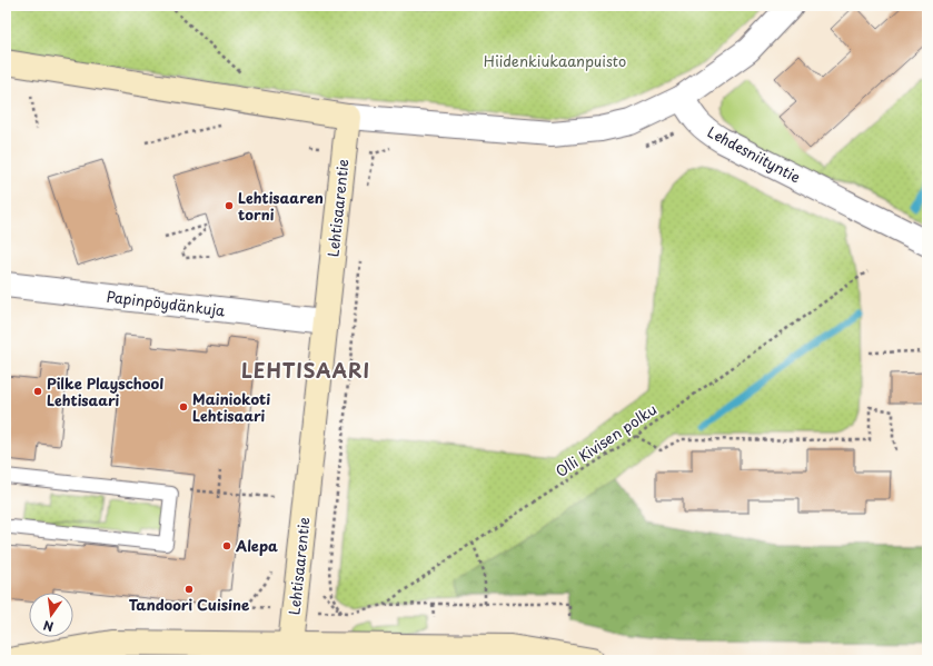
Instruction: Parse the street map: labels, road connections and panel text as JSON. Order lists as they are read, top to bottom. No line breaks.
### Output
{"streets":{"street":["Lehdesniityntie","Lehtisaarentie","Papinpöydänkuja"],"path":["Olli Kivisen polku"]},"crossings":[["Lehtisaarentie","Papinpöydänkuja"]],"districts":["LEHTISAARI"],"parks":["Hiidenkiukaanpuisto"],"places":["Lehtisaaren torni","Pilke Playschool Lehtisaari","Mainiokoti Lehtisaari","Alepa","Tandoori Cuisine"],"north":"bottom"}
